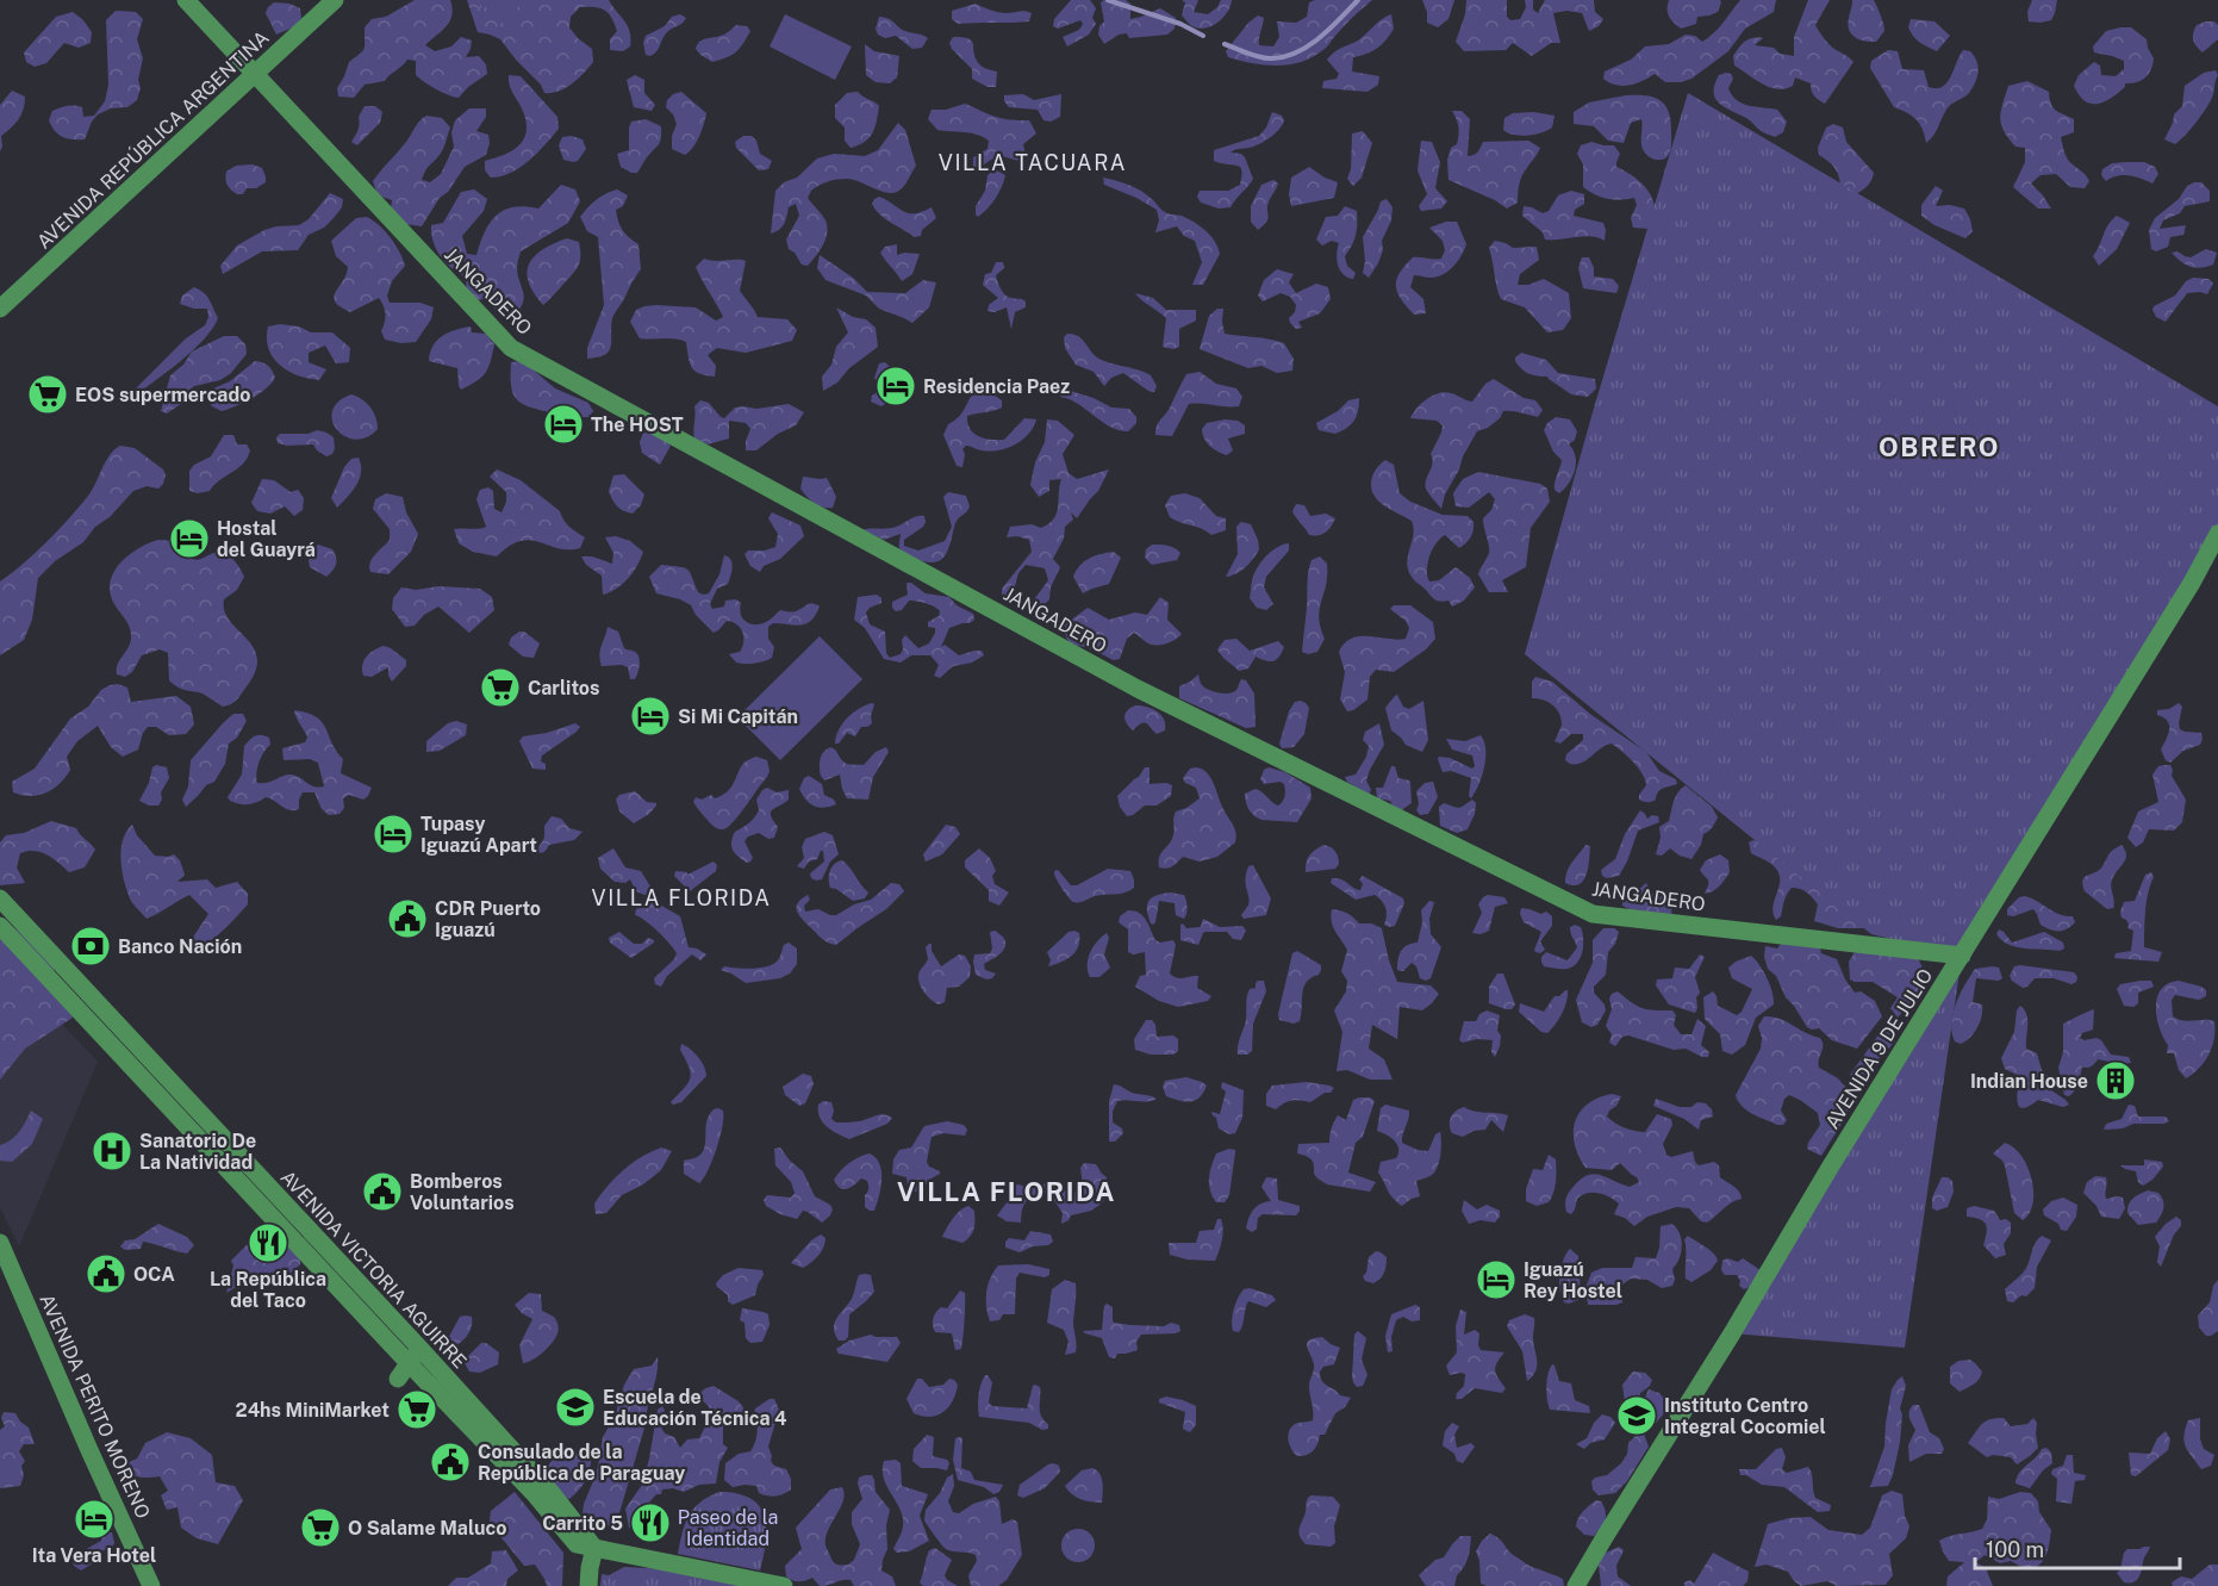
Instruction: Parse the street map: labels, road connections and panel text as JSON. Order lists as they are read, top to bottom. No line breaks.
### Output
{"streets":{"main road":["AVENIDA REPÚBLICA ARGENTINA","JANGADERO","AVENIDA 9 DE JULIO","AVENIDA VICTORIA AGUIRRE","AVENIDA PERITO MORENO"]},"crossings":[["AVENIDA REPÚBLICA ARGENTINA","JANGADERO"],["JANGADERO","AVENIDA 9 DE JULIO"]],"districts":["VILLA TACUARA","OBRERO","VILLA FLORIDA","VILLA FLORIDA"],"parks":["Paseo de la Identidad"],"places":{"hotel":["Residencia Paez","The HOST","Hostal del Guayrá","Si Mi Capitán","Tupasy Iguazú Apart","Iguazú Rey Hostel","Ita Vera Hotel"],"supermarket":["EOS supermercado","Carlitos","24hs MiniMarket","O Salame Maluco"],"public building":["CDR Puerto Iguazú","Bomberos Voluntarios","OCA","Consulado de la República de Paraguay"],"bank":["Banco Nación"],"building":["Indian House"],"hospital":["Sanatorio De La Natividad"],"restaurant":["La República del Taco","Carrito 5"],"school or university":["Escuela de Educación Técnica 4","Instituto Centro Integral Cocomiel"]},"scale_bar":"100 m"}
